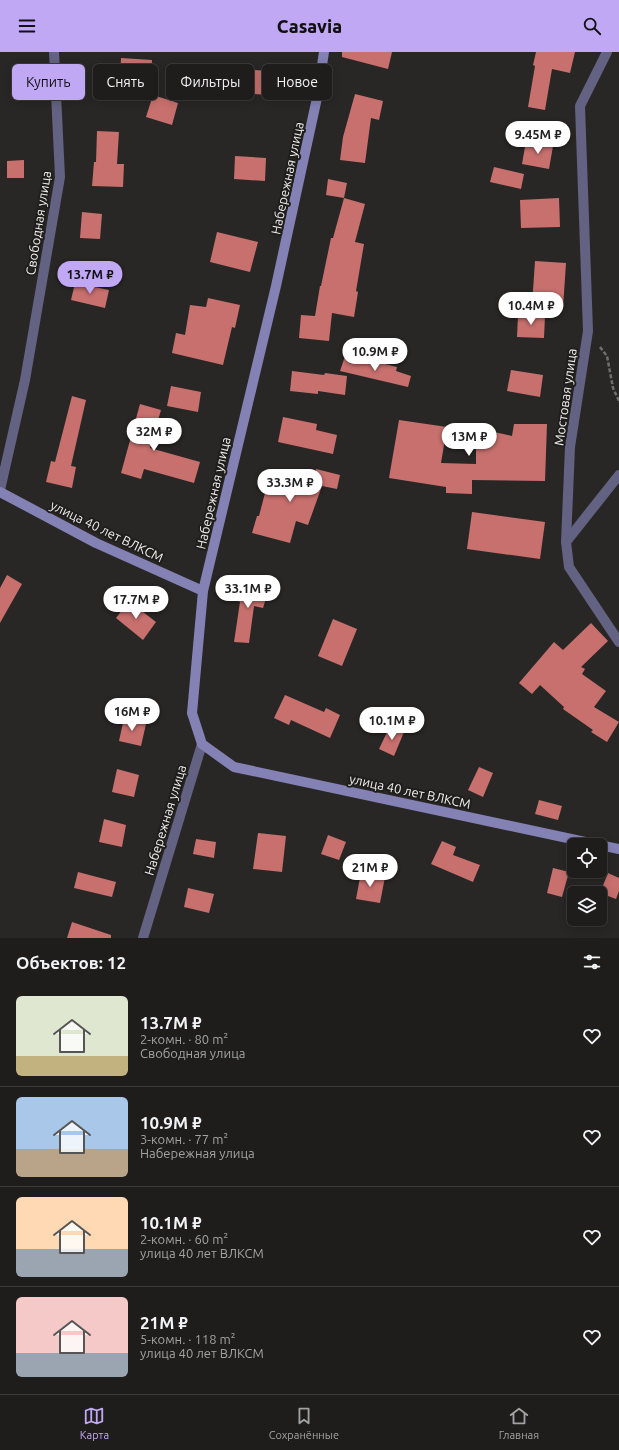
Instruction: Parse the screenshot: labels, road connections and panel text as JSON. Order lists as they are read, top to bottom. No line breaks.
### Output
{"streets":{"street":["Набережная улица","Свободная улица","Мостовая улица","улица 40 лет ВЛКСМ"]},"crossings":[["Набережная улица","улица 40 лет ВЛКСМ"],["Свободная улица","улица 40 лет ВЛКСМ"]],"page":{"header":"Casavia","chip":["Купить","Снять","Фильтры","Новое"],"price":["9.45M ₽","13.7M ₽","10.4M ₽","10.9M ₽","32M ₽","13M ₽","33.3M ₽","33.1M ₽","17.7M ₽","16M ₽","10.1M ₽","21M ₽"],"heading":"Объектов: 12","list":[{"name":"13.7M ₽","note":"2-комн. · 80 m² · Свободная улица"},{"name":"10.9M ₽","note":"3-комн. · 77 m² · Набережная улица"},{"name":"10.1M ₽","note":"2-комн. · 60 m² · улица 40 лет ВЛКСМ"},{"name":"21M ₽","note":"5-комн. · 118 m² · улица 40 лет ВЛКСМ"}],"tabs":["Карта","Сохранённые","Главная"]}}
